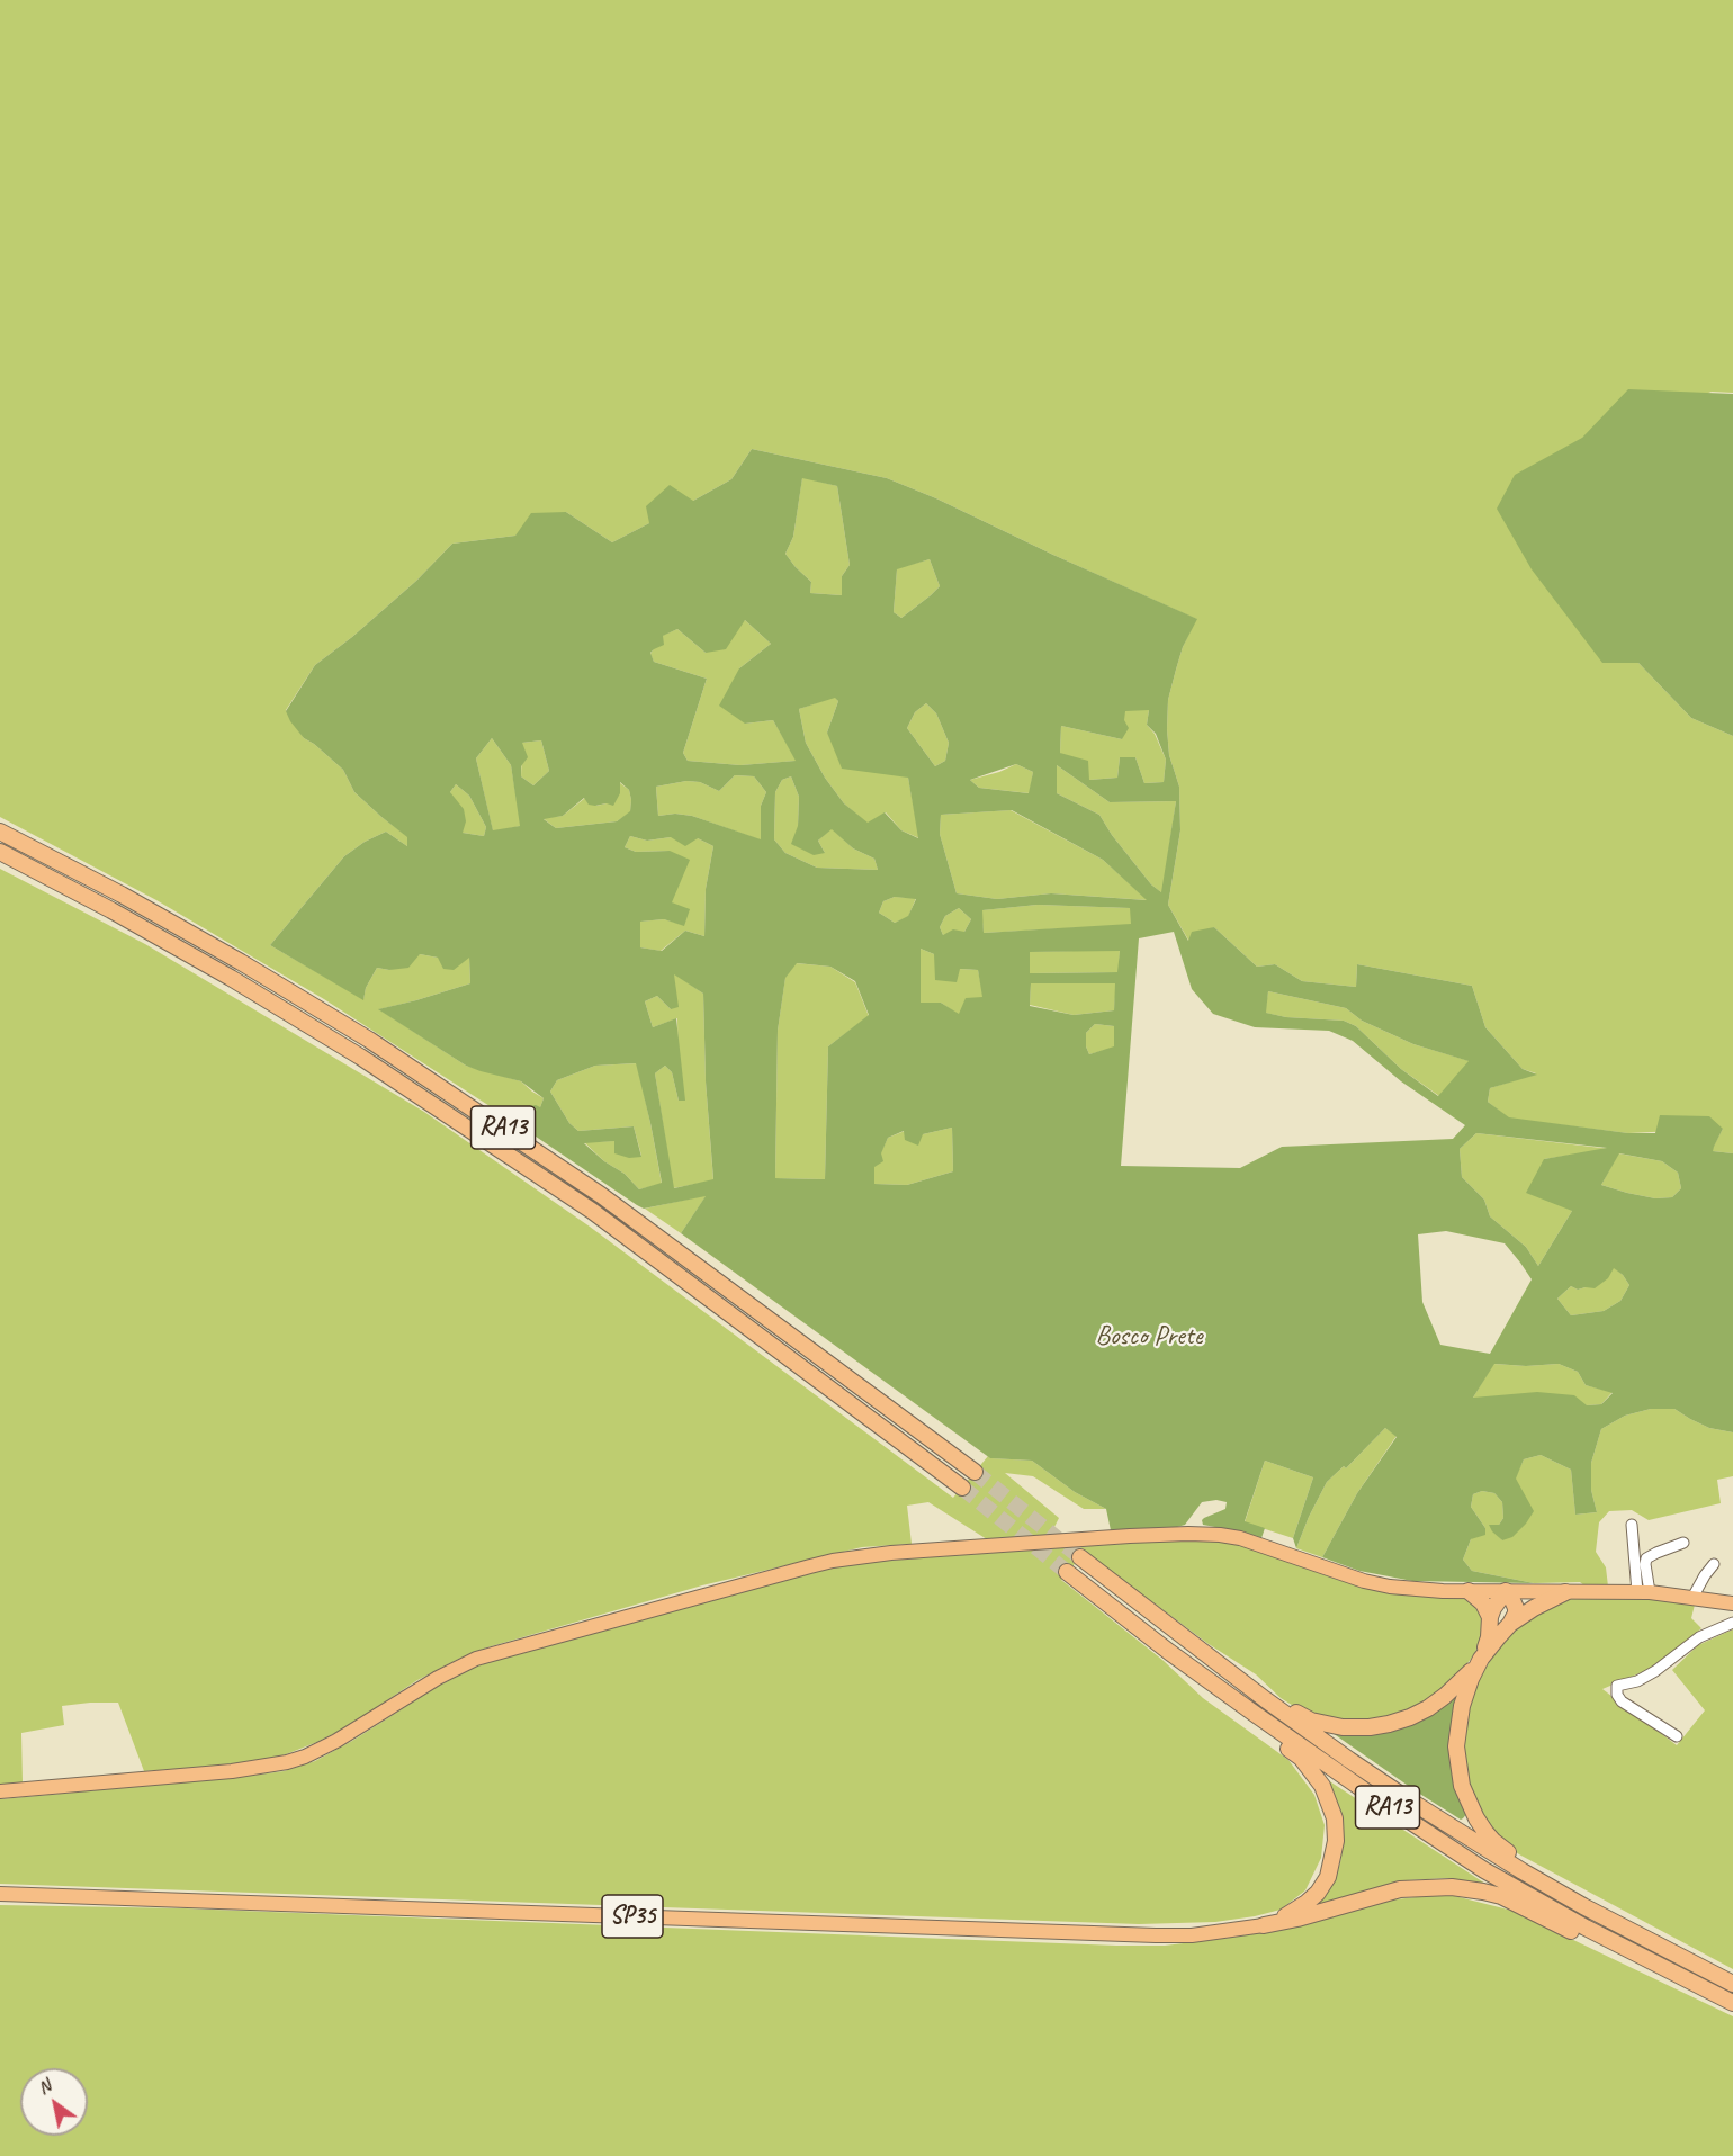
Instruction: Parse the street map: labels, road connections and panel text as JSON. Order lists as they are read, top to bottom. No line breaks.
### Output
{"streets":{"highway":["RA13"],"main road":["SP35"]},"parks":["Bosco Prete"],"north":"top left"}
